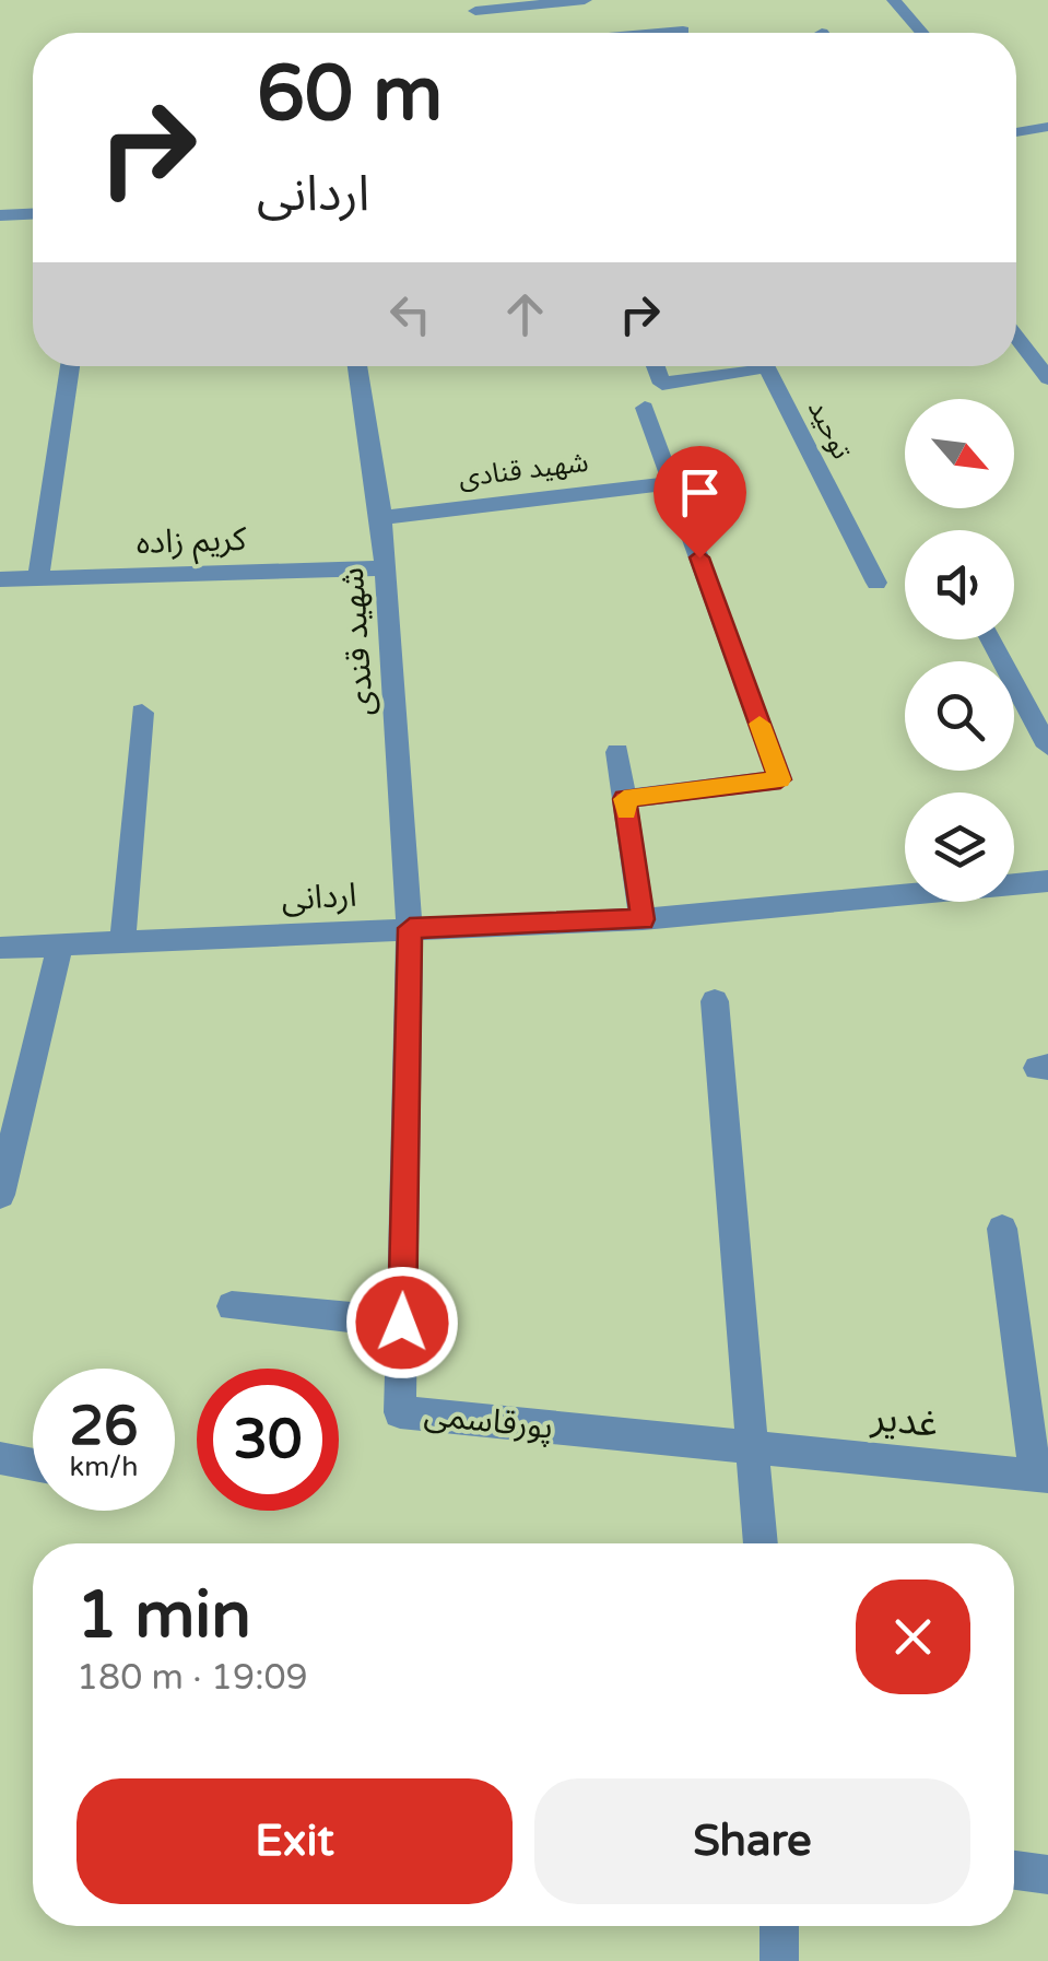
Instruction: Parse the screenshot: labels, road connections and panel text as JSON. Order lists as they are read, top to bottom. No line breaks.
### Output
{"streets":{"street":["توحید","شهید قنادی","کریم زاده","شهید قندی","اردانی","پورقاسمی","غدیر"]},"crossings":[["شهید قنادی","شهید قندی"],["کریم زاده","شهید قندی"],["شهید قندی","اردانی"],["شهید قندی","پورقاسمی"],["اردانی","پورقاسمی"],["پورقاسمی","غدیر"]],"north":"bottom right","page":{"turn":["60 m","اردانی"],"speed":"26 km/h","limit":"30","heading":["1 min","180 m · 19:09"],"buttons":["Exit","Share"]}}
